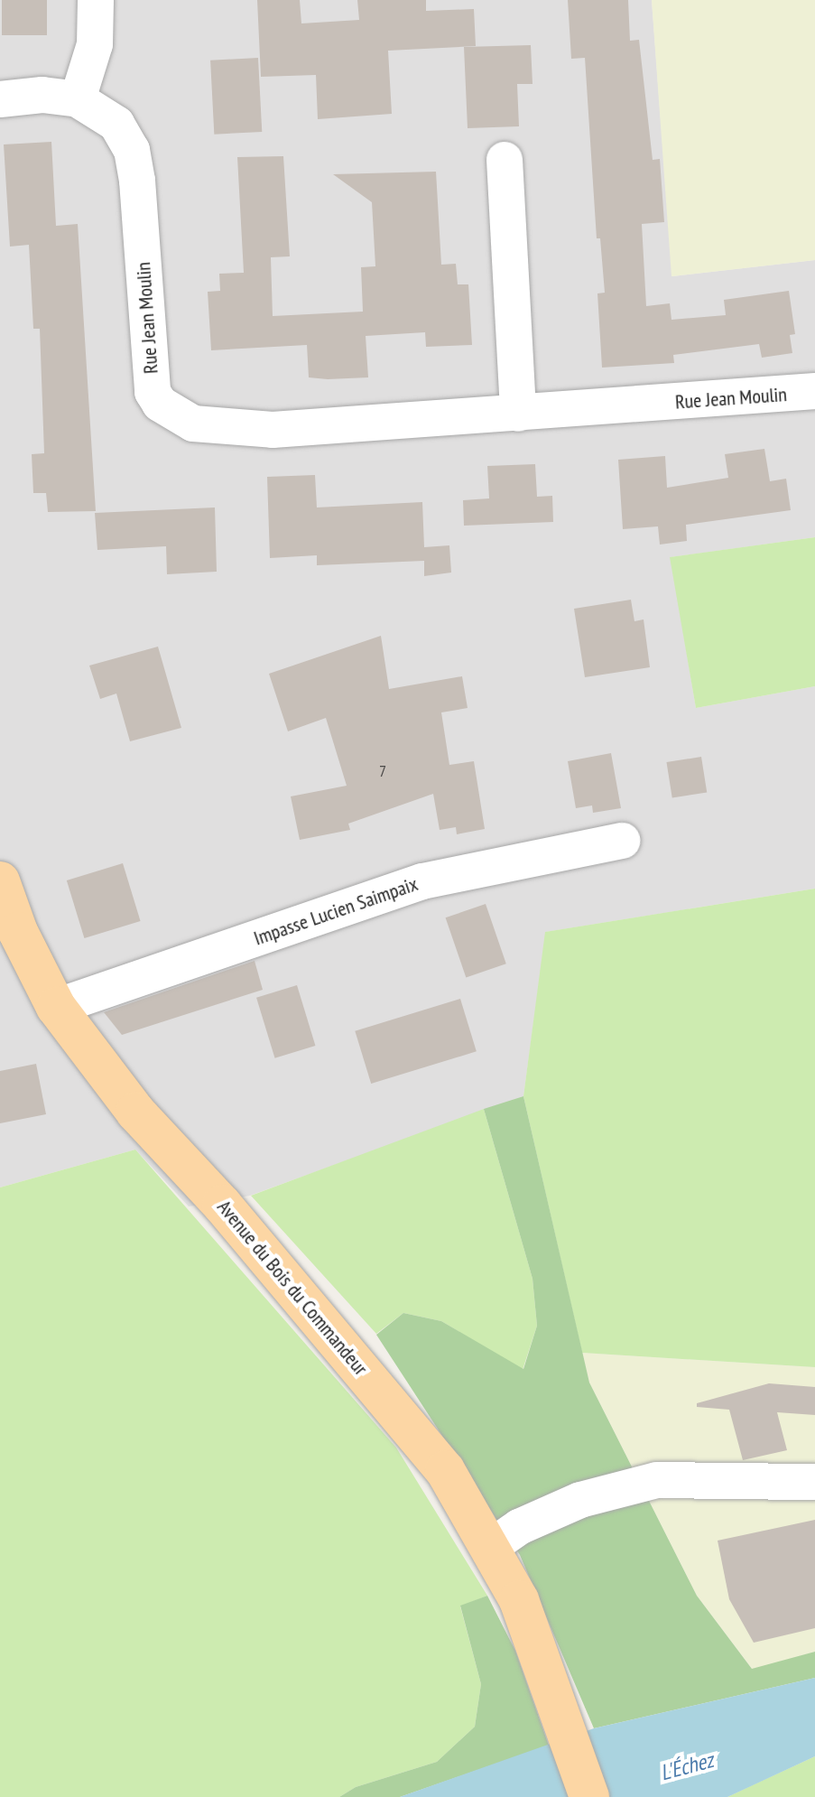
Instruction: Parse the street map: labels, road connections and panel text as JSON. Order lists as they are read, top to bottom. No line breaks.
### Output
{"streets":{"main road":["Avenue du Bois du Commandeur"],"street":["Rue Jean Moulin","Impasse Lucien Saimpaix"]},"crossings":[["Impasse Lucien Saimpaix","Avenue du Bois du Commandeur"]],"water":["L'Échez"],"house_numbers":["7"]}
